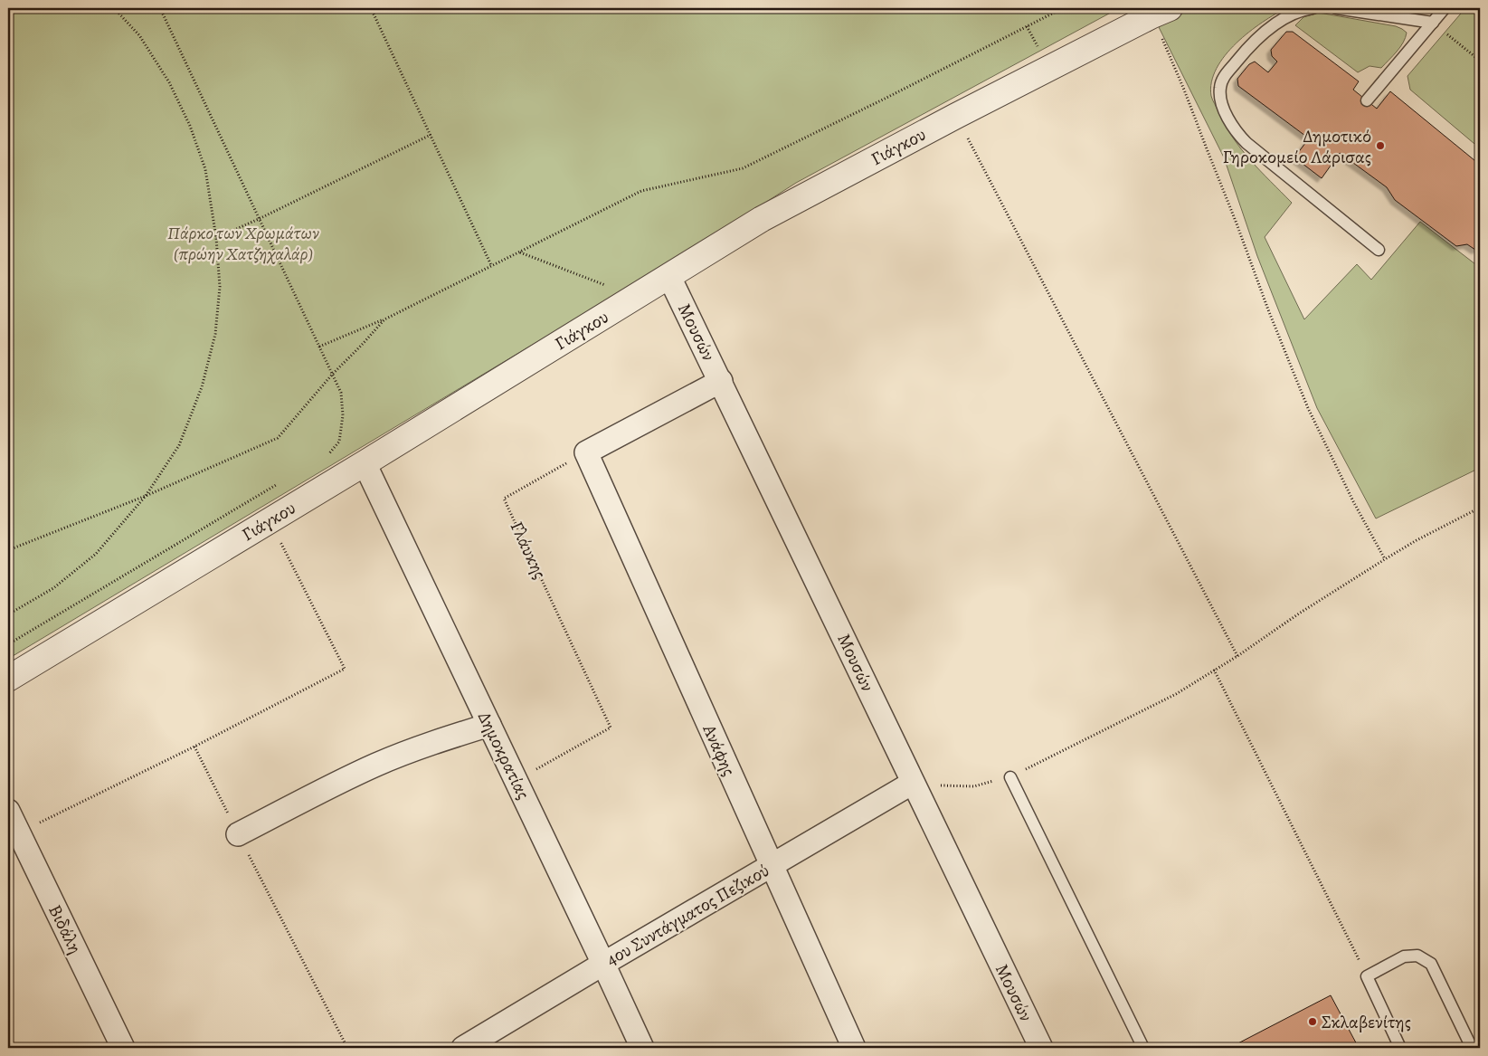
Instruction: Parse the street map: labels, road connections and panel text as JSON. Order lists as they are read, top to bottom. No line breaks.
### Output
{"streets":{"street":["Γιάγκου","Μουσών","Ανάφης","Δημοκρατίας","4ου Συντάγματος Πεζικού","Βιδάλη"],"path":["Γλάυκης"]},"crossings":[["Γιάγκου","Μουσών"],["Γιάγκου","Δημοκρατίας"],["Μουσών","4ου Συντάγματος Πεζικού"],["Γλάυκης","Ανάφης"],["Γλάυκης","Δημοκρατίας"],["Ανάφης","4ου Συντάγματος Πεζικού"],["Δημοκρατίας","4ου Συντάγματος Πεζικού"]],"parks":["Πάρκο των Χρωμάτων (πρώην Χατζηχαλάρ)"],"places":["Δημοτικό Γηροκομείο Λάρισας","Σκλαβενίτης"]}
